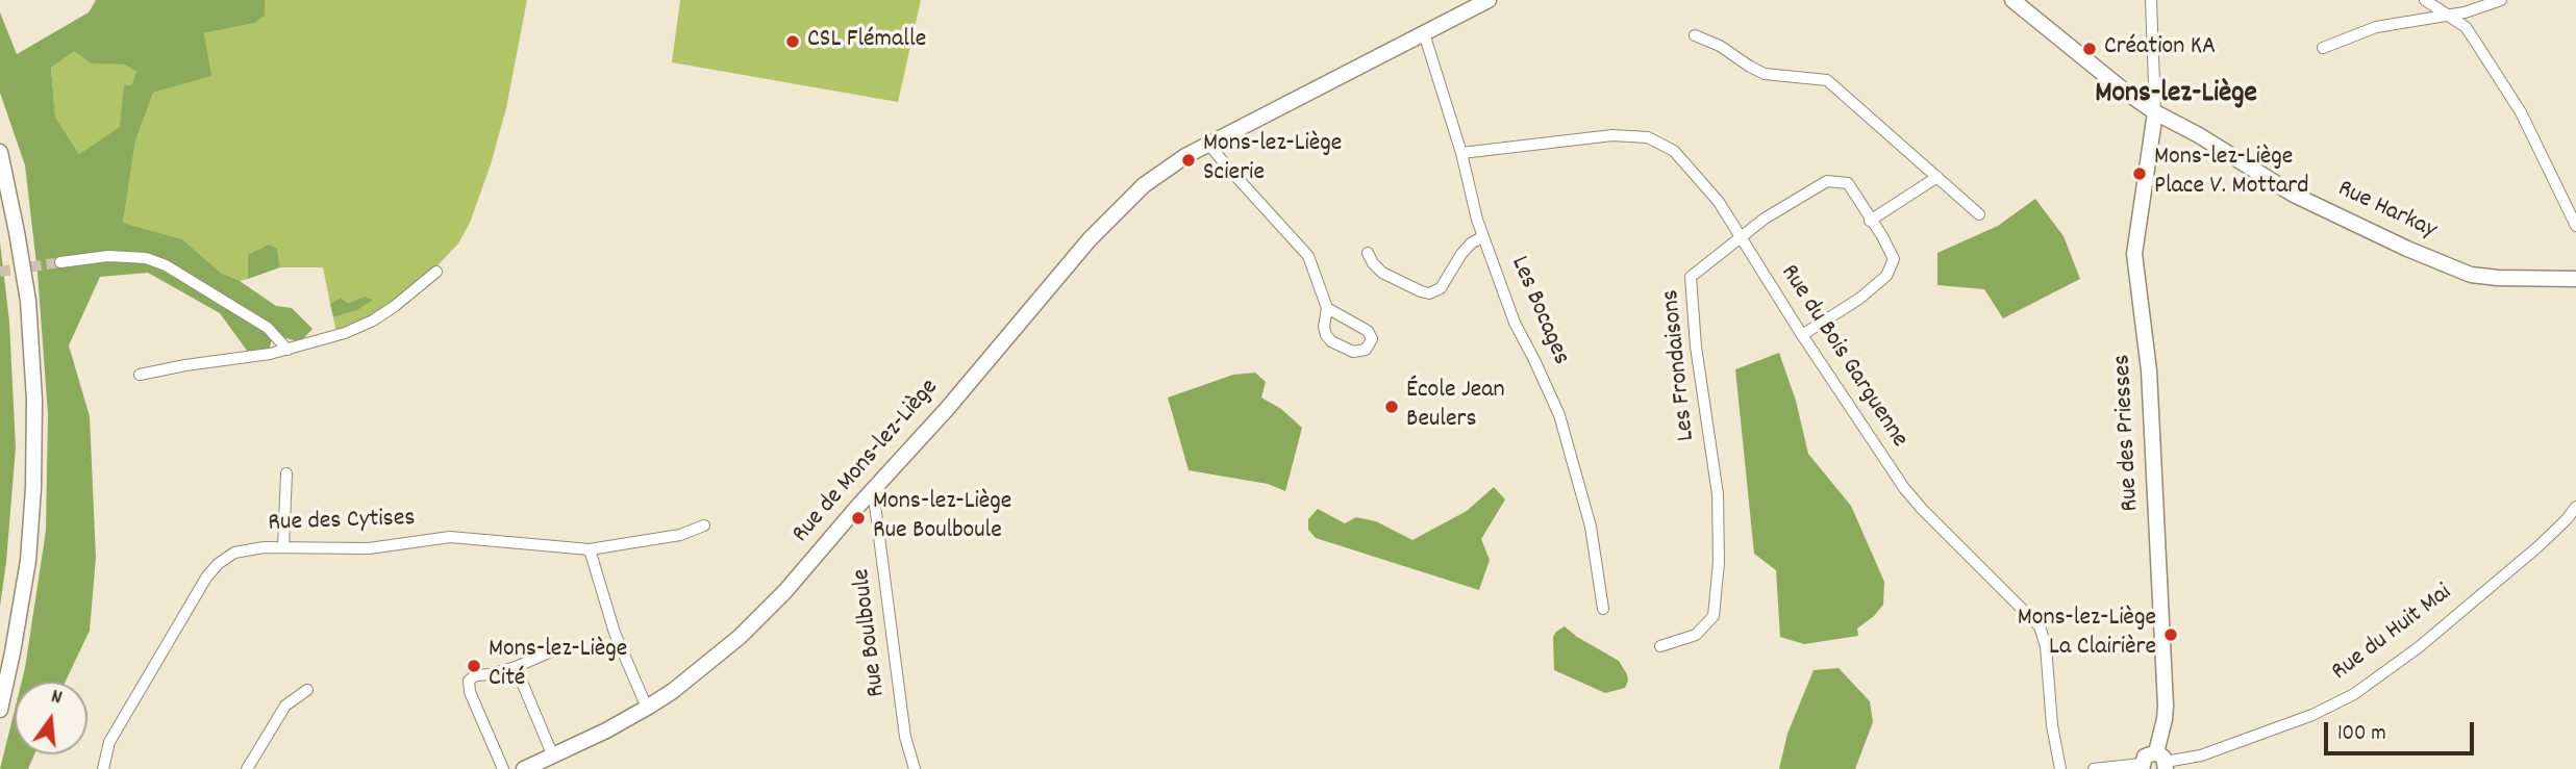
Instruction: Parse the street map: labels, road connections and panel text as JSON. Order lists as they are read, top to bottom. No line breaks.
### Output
{"streets":{"street":["Rue Harkay","Les Bocages","Rue du Bois Garguenne","Les Frondaisons","Rue des Priesses","Rue de Mons-lez-Liège","Rue des Cytises","Rue Boulboule","Rue du Huit Mai"]},"crossings":[["Rue Harkay","Rue des Priesses"],["Les Bocages","Rue du Bois Garguenne"],["Les Bocages","Rue de Mons-lez-Liège"],["Rue du Bois Garguenne","Les Frondaisons"],["Rue des Priesses","Rue du Huit Mai"],["Rue de Mons-lez-Liège","Rue Boulboule"]],"districts":["Mons-lez-Liège"],"places":["CSL Flémalle","Création KA","Mons-lez-Liège Scierie","Mons-lez-Liège Place V. Mottard","École Jean Beulers","Mons-lez-Liège Rue Boulboule","Mons-lez-Liège La Clairière","Mons-lez-Liège Cité"],"scale_bar":"100 m","north":"top"}
